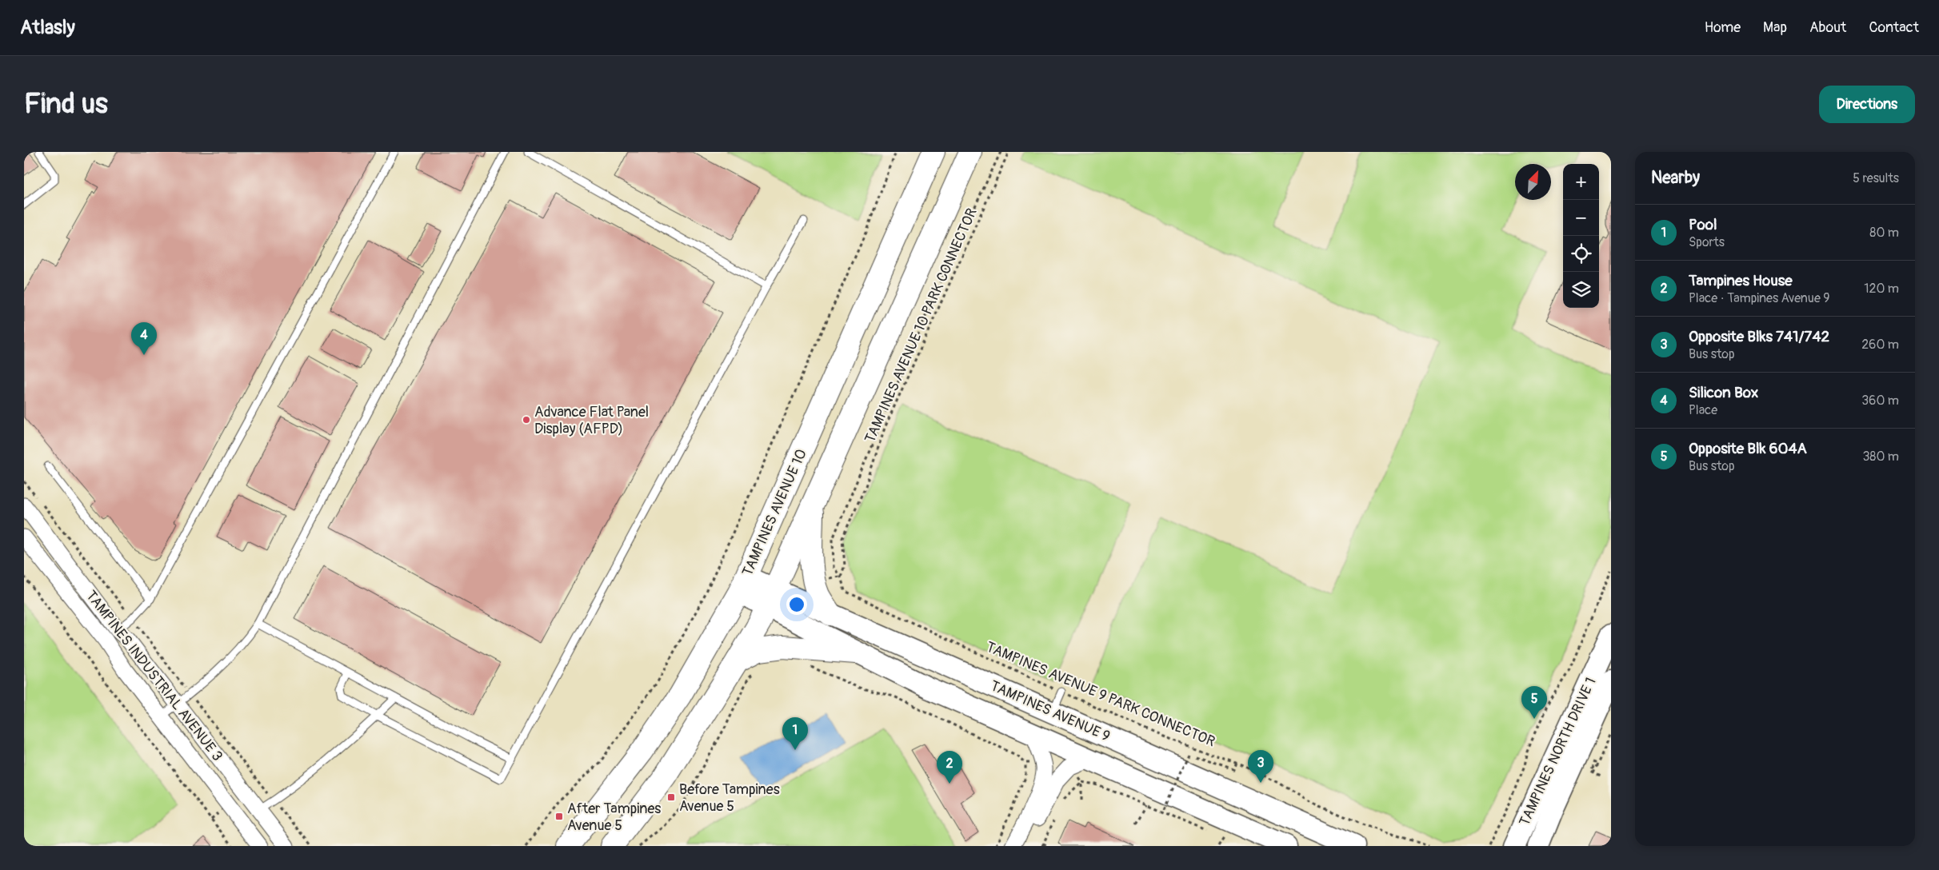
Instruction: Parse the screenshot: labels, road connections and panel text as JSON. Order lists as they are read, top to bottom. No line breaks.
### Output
{"streets":{"main road":["TAMPINES AVENUE 10","TAMPINES AVENUE 9","TAMPINES NORTH DRIVE 1"],"street":["TAMPINES INDUSTRIAL AVENUE 3"],"path":["TAMPINES AVENUE 10 PARK CONNECTOR","TAMPINES AVENUE 9 PARK CONNECTOR"]},"crossings":[["TAMPINES AVENUE 10 PARK CONNECTOR","TAMPINES AVENUE 9 PARK CONNECTOR"],["TAMPINES AVENUE 10","TAMPINES AVENUE 9"]],"places":{"other":["Advance Flat Panel Display (AFPD)"],"transit":["Before Tampines Avenue 5","After Tampines Avenue 5"]},"north":"top right","page":{"header":"Atlasly","nav":["Home","Map","About","Contact"],"buttons":"Directions","title":"Find us","heading":["Nearby","5 results"],"map_buttons":["+","−"],"list":[{"mark":"1","name":"Pool","note":"Sports","value":"80 m"},{"mark":"2","name":"Tampines House","note":"Place · Tampines Avenue 9","value":"120 m"},{"mark":"3","name":"Opposite Blks 741/742","note":"Bus stop","value":"260 m"},{"mark":"4","name":"Silicon Box","note":"Place","value":"360 m"},{"mark":"5","name":"Opposite Blk 604A","note":"Bus stop","value":"380 m"}],"pins":["4","5","1","3","2"]}}
